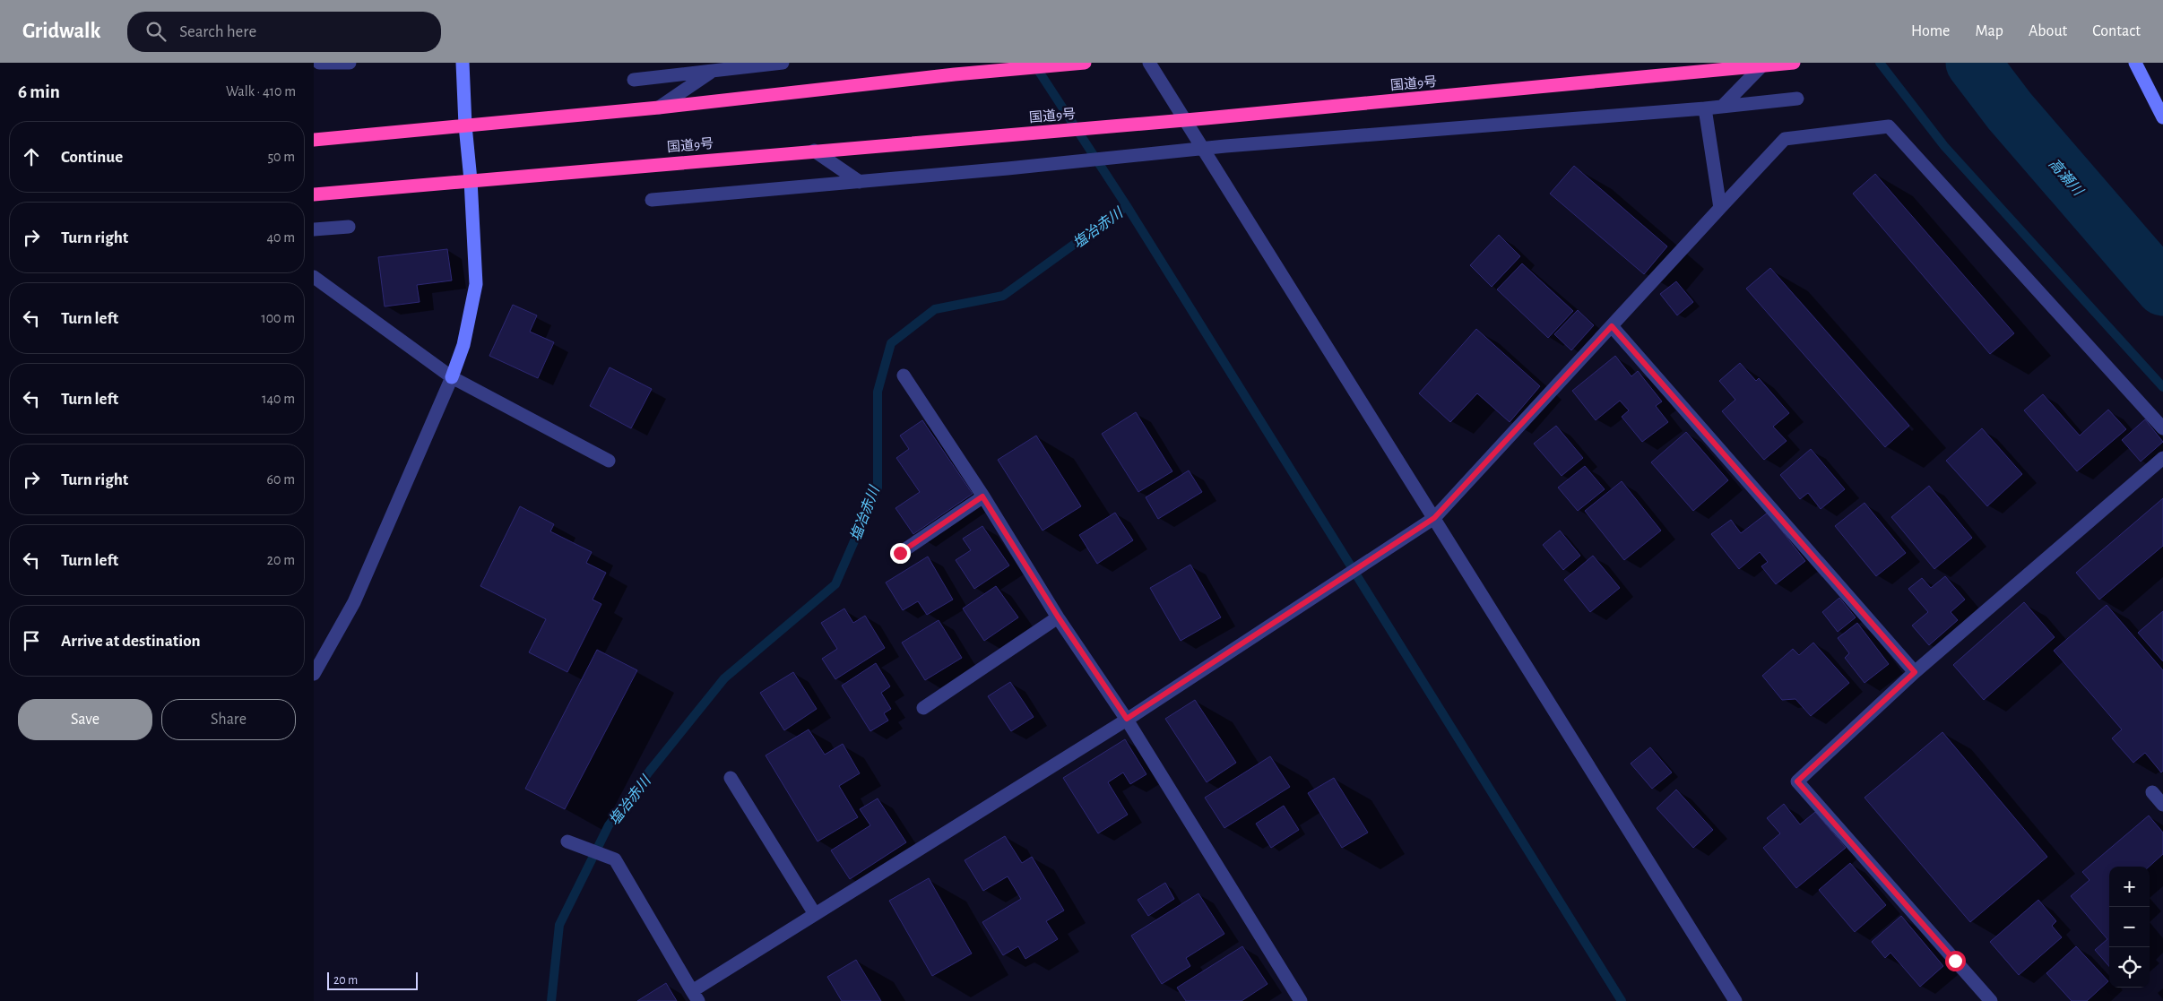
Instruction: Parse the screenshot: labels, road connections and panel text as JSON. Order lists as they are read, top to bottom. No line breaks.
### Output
{"streets":{"highway":["国道9号"]},"water":["高瀬川","塩冶赤川"],"scale_bar":"20 m","page":{"header":"Gridwalk","search":"Search here","nav":["Home","Map","About","Contact"],"heading":["6 min","Walk · 410 m"],"list":[["Continue","50 m"],["Turn right","40 m"],["Turn left","100 m"],["Turn left","140 m"],["Turn right","60 m"],["Turn left","20 m"],"Arrive at destination"],"buttons":["Save","Share"],"map_buttons":["+","−"],"scale":"20 m"}}
